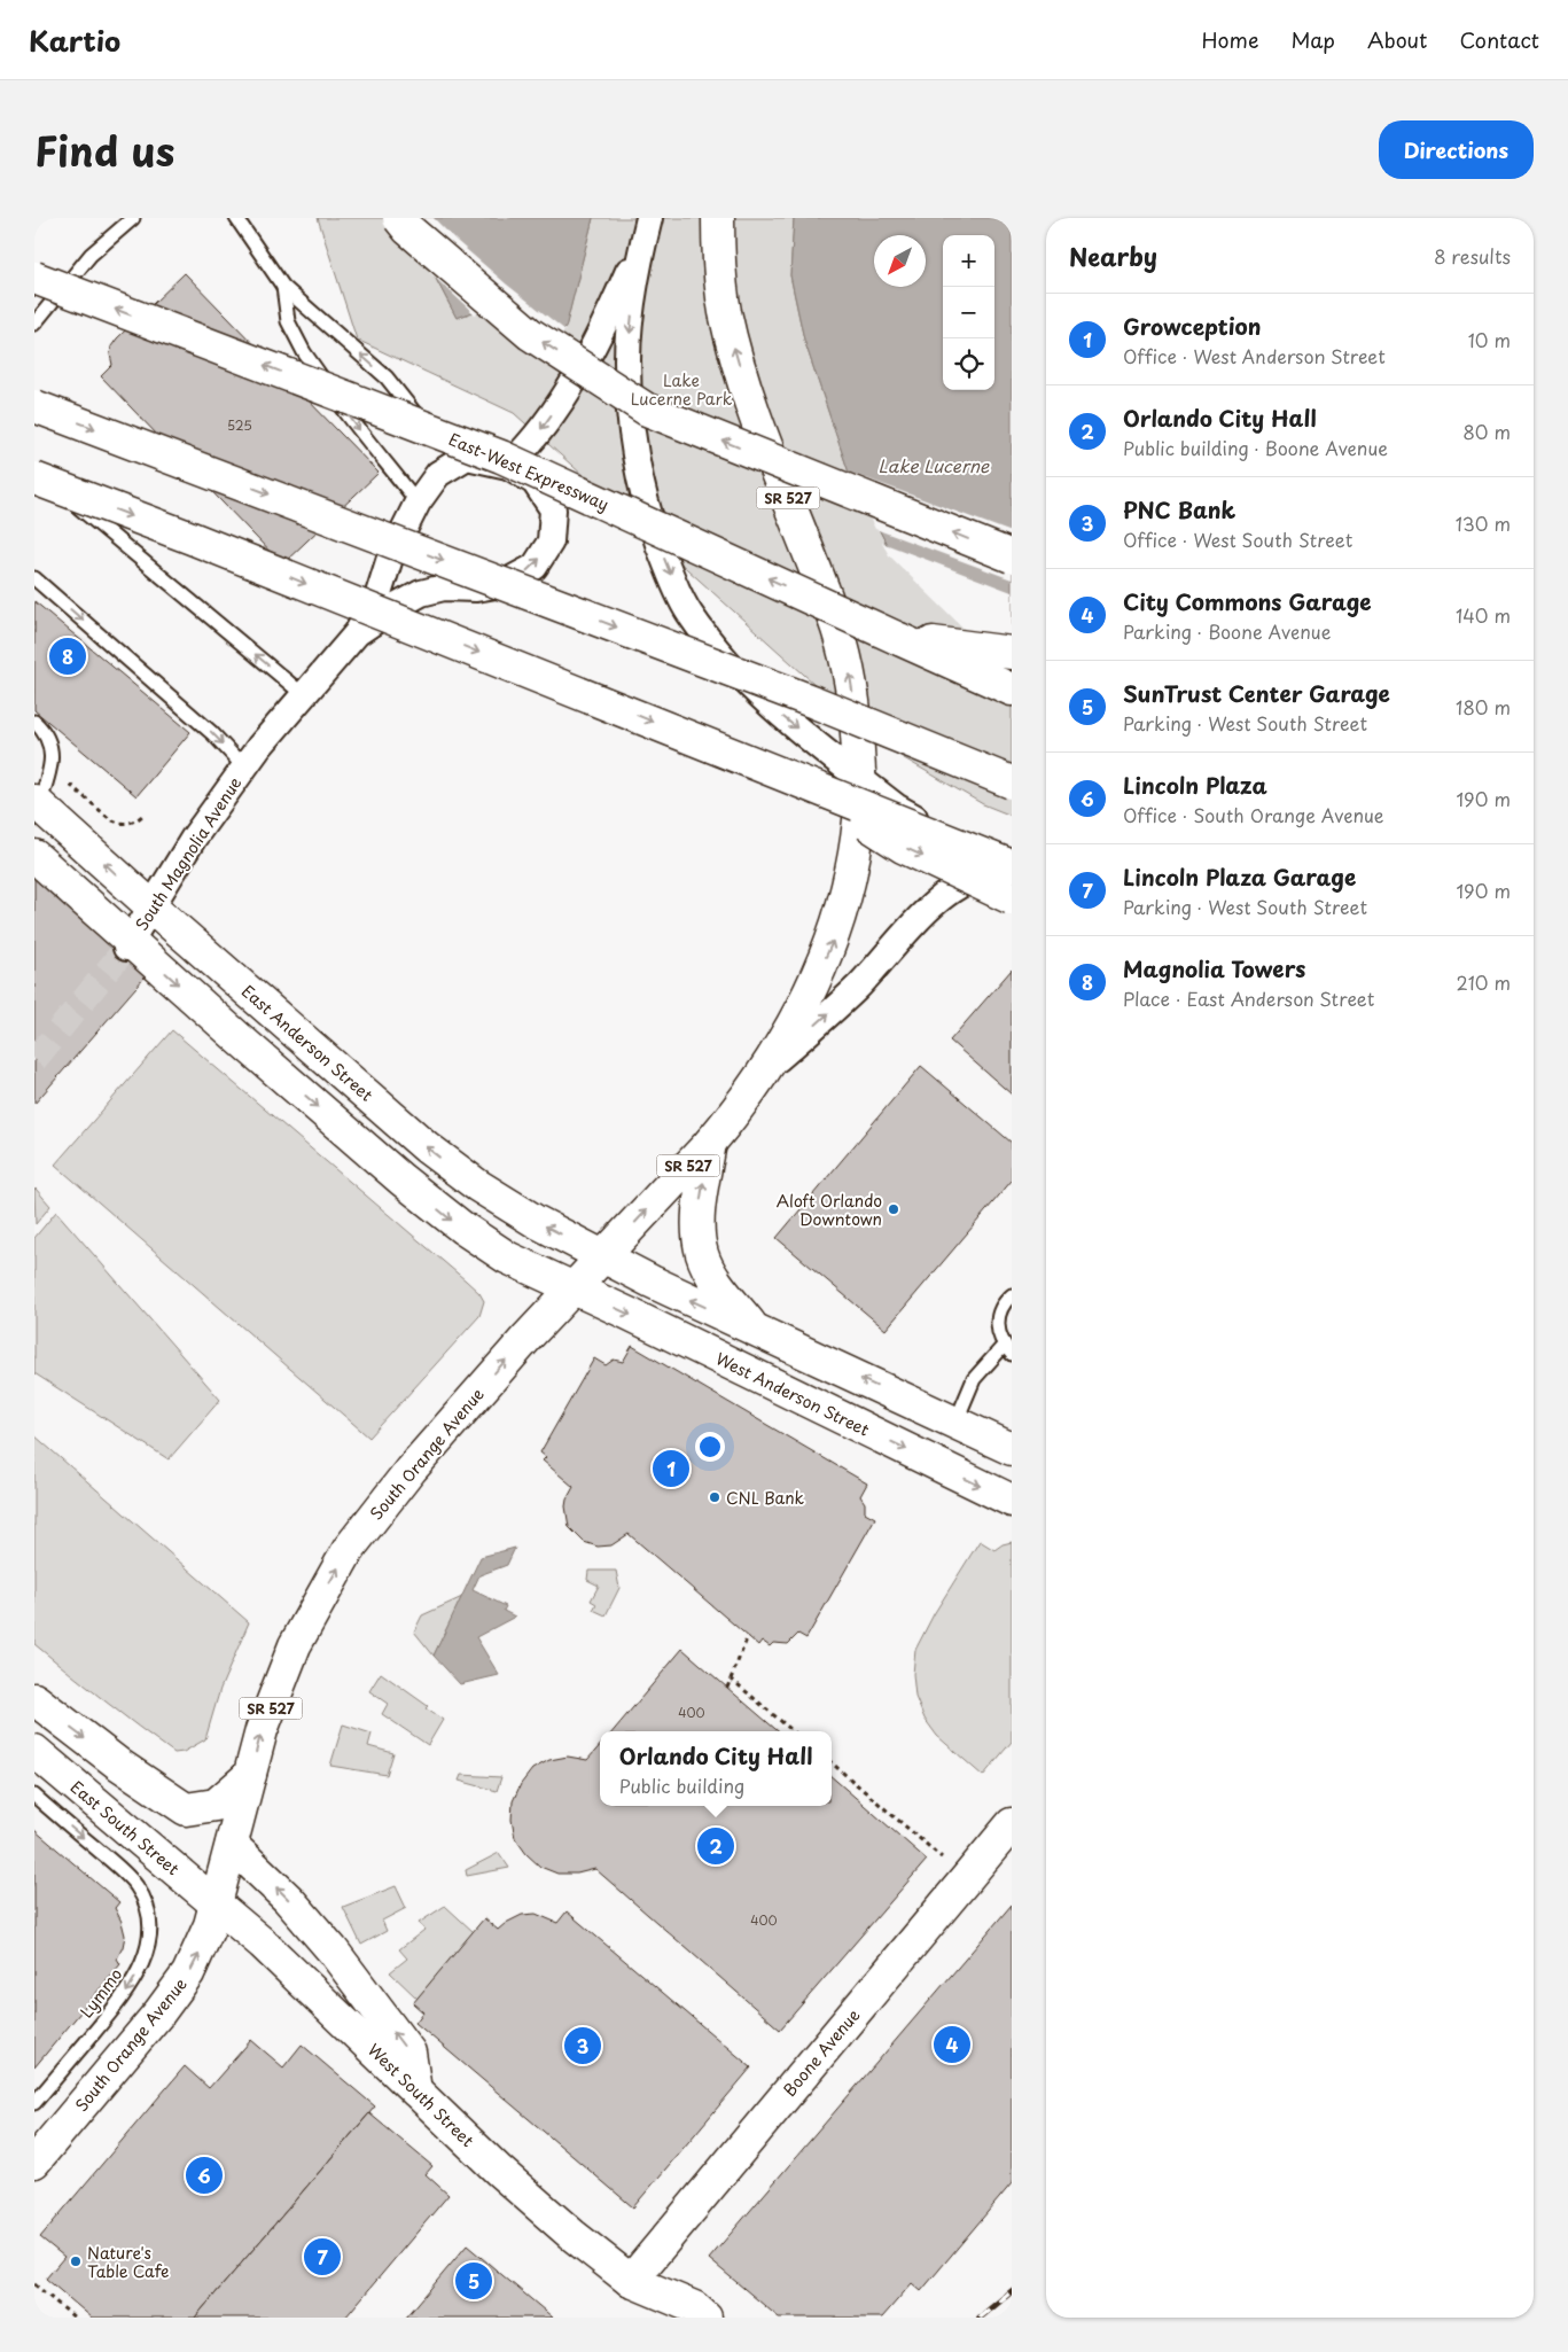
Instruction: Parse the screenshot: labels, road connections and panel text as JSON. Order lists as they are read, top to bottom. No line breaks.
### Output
{"streets":{"main road":["East-West Expressway","SR 527","East Anderson Street","West Anderson Street","South Orange Avenue","East South Street","Boone Avenue","West South Street"],"street":["South Magnolia Avenue"],"lane":["Lymmo"]},"crossings":[["South Magnolia Avenue","East Anderson Street"],["East Anderson Street","South Orange Avenue"],["West Anderson Street","South Orange Avenue"],["South Orange Avenue","East South Street"],["South Orange Avenue","West South Street"],["East South Street","West South Street"],["Boone Avenue","West South Street"]],"one_way":["South Orange Avenue"],"water":["Lake Lucerne"],"parks":["Lake Lucerne Park"],"places":["Aloft Orlando Downtown","CNL Bank","Nature's Table Cafe"],"house_numbers":["525","400","400"],"north":"bottom left","page":{"header":"Kartio","nav":["Home","Map","About","Contact"],"title":"Find us","buttons":"Directions","heading":["Nearby","8 results"],"map_buttons":["+","−"],"list":[{"mark":"1","name":"Growception","note":"Office · West Anderson Street","value":"10 m"},{"mark":"2","name":"Orlando City Hall","note":"Public building · Boone Avenue","value":"80 m"},{"mark":"3","name":"PNC Bank","note":"Office · West South Street","value":"130 m"},{"mark":"4","name":"City Commons Garage","note":"Parking · Boone Avenue","value":"140 m"},{"mark":"5","name":"SunTrust Center Garage","note":"Parking · West South Street","value":"180 m"},{"mark":"6","name":"Lincoln Plaza","note":"Office · South Orange Avenue","value":"190 m"},{"mark":"7","name":"Lincoln Plaza Garage","note":"Parking · West South Street","value":"190 m"},{"mark":"8","name":"Magnolia Towers","note":"Place · East Anderson Street","value":"210 m"}],"pins":["8","1","2","4","3","6","7","5"],"popup":["Orlando City Hall","Public building"]}}
